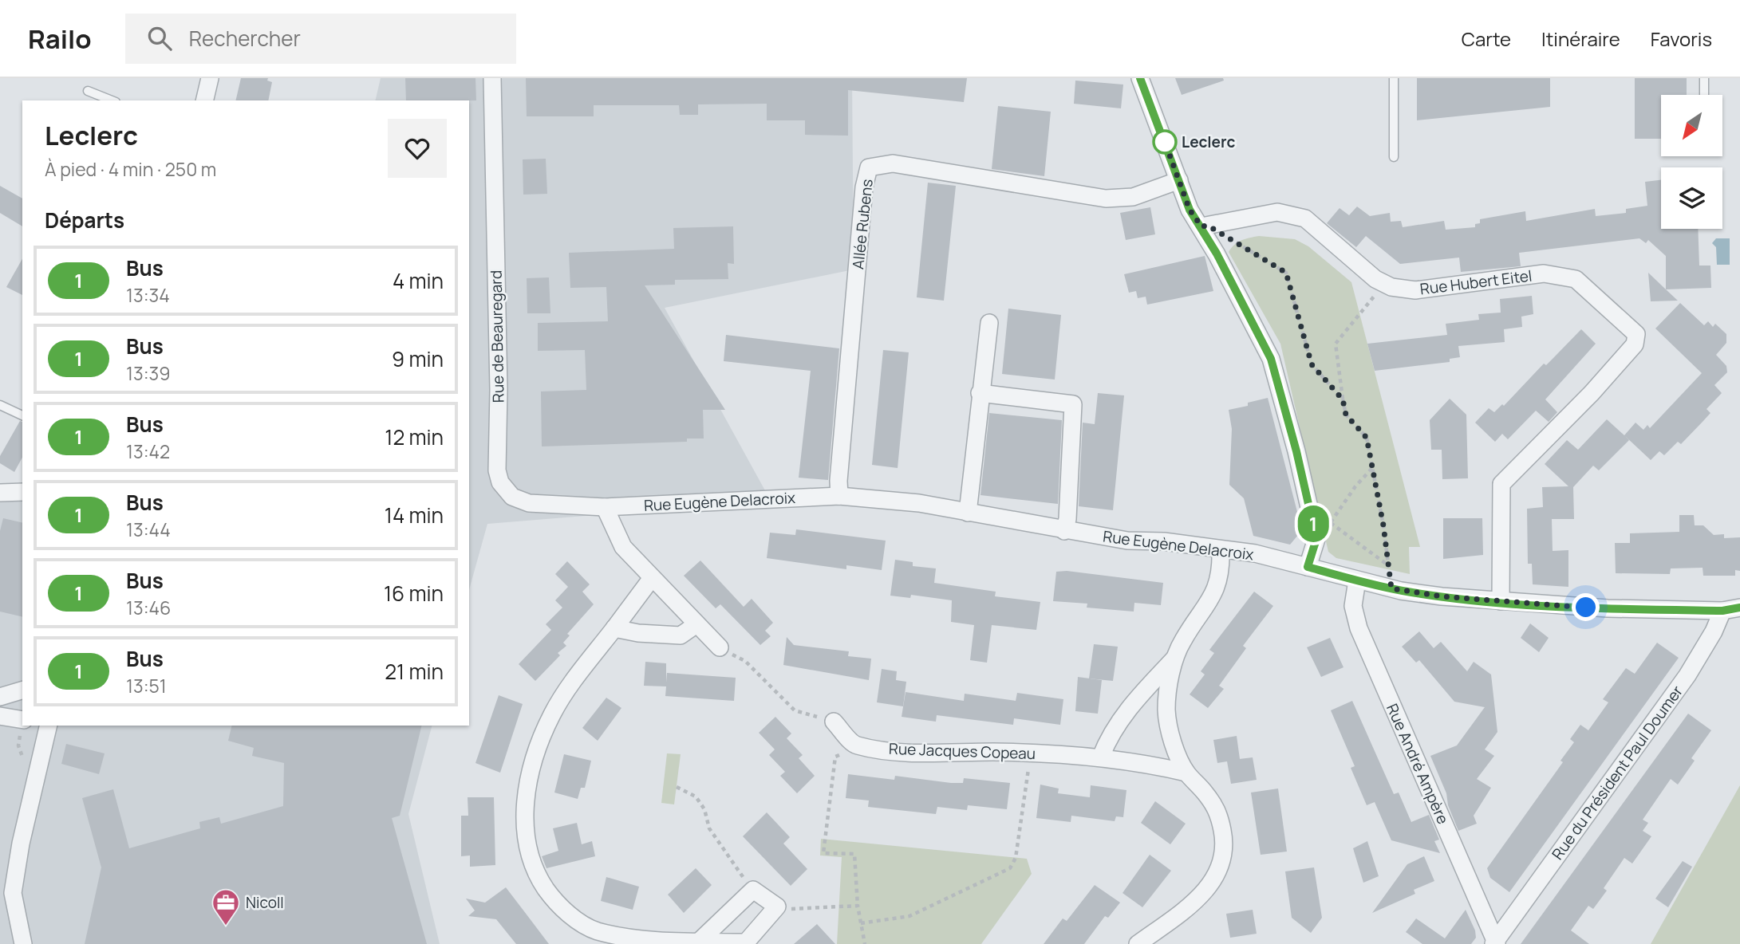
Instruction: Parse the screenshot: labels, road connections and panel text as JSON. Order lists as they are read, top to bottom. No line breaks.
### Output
{"streets":{"street":["Allée Rubens","Rue Hubert Eitel","Rue de Beauregard","Rue Eugène Delacroix","Rue Jacques Copeau","Rue André Ampère","Rue du Président Paul Doumer"]},"crossings":[["Allée Rubens","Rue Eugène Delacroix"],["Rue Hubert Eitel","Rue Eugène Delacroix"],["Rue de Beauregard","Rue Eugène Delacroix"],["Rue Eugène Delacroix","Rue André Ampère"],["Rue Eugène Delacroix","Rue du Président Paul Doumer"],["Rue André Ampère","Rue du Président Paul Doumer"]],"places":{"other":["Leclerc"],"office":["Nicoll"]},"lines":["bus line 1"],"north":"bottom left","page":{"header":"Railo","search":"Rechercher","nav":["Carte","Itinéraire","Favoris"],"on_map":"1","heading":[["Leclerc","À pied · 4 min · 250 m"],"Départs"],"list":[{"mark":"1","name":"Bus","note":"13:34","value":"4 min"},{"mark":"1","name":"Bus","note":"13:39","value":"9 min"},{"mark":"1","name":"Bus","note":"13:42","value":"12 min"},{"mark":"1","name":"Bus","note":"13:44","value":"14 min"},{"mark":"1","name":"Bus","note":"13:46","value":"16 min"},{"mark":"1","name":"Bus","note":"13:51","value":"21 min"}]}}
